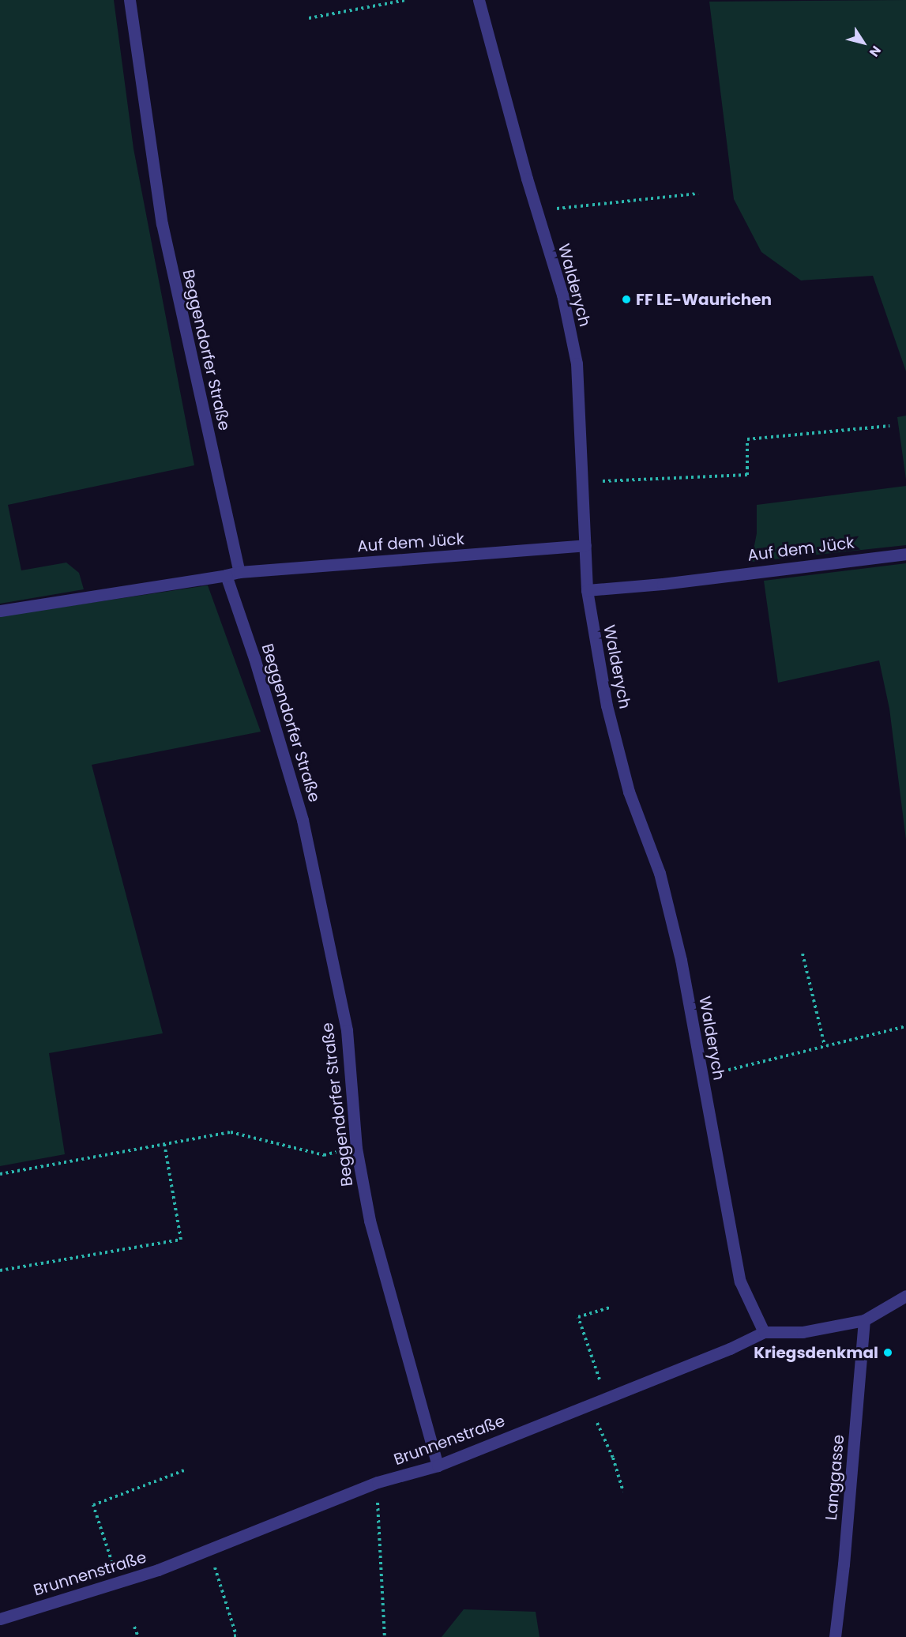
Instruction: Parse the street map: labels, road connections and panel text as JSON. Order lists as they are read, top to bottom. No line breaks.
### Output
{"streets":{"street":["Walderych","Beggendorfer Straße","Auf dem Jück","Brunnenstraße","Langgasse"]},"crossings":[["Walderych","Auf dem Jück"],["Walderych","Brunnenstraße"],["Beggendorfer Straße","Auf dem Jück"],["Beggendorfer Straße","Brunnenstraße"],["Brunnenstraße","Langgasse"]],"places":["FF LE-Waurichen","Kriegsdenkmal"],"north":"bottom right"}
